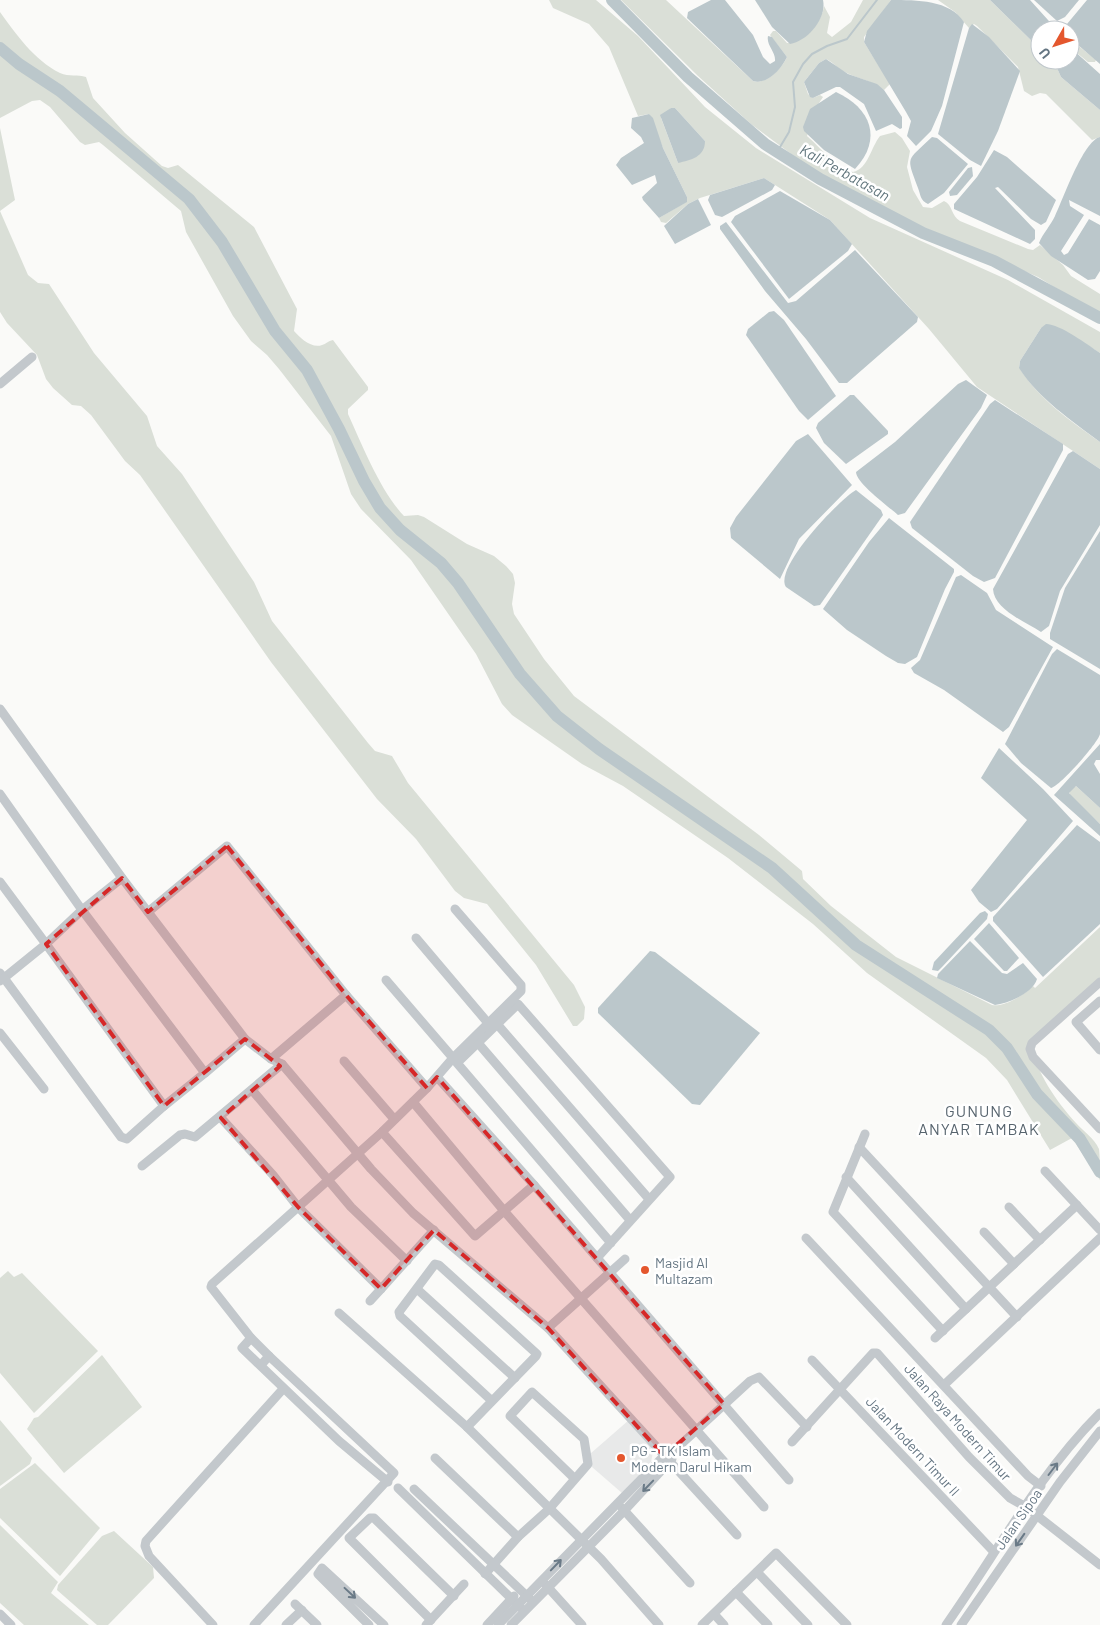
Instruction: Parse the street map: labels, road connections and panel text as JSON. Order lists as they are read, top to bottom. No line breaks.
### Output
{"streets":{"street":["Jalan Raya Modern Timur","Jalan Modern Timur II","Jalan Sipoa"]},"crossings":[["Jalan Raya Modern Timur","Jalan Modern Timur II"],["Jalan Raya Modern Timur","Jalan Sipoa"]],"districts":["GUNUNG ANYAR TAMBAK"],"water":["Kali Perbatasan"],"places":["Masjid Al Multazam","PG - TK Islam Modern Darul Hikam"],"north":"bottom left"}
